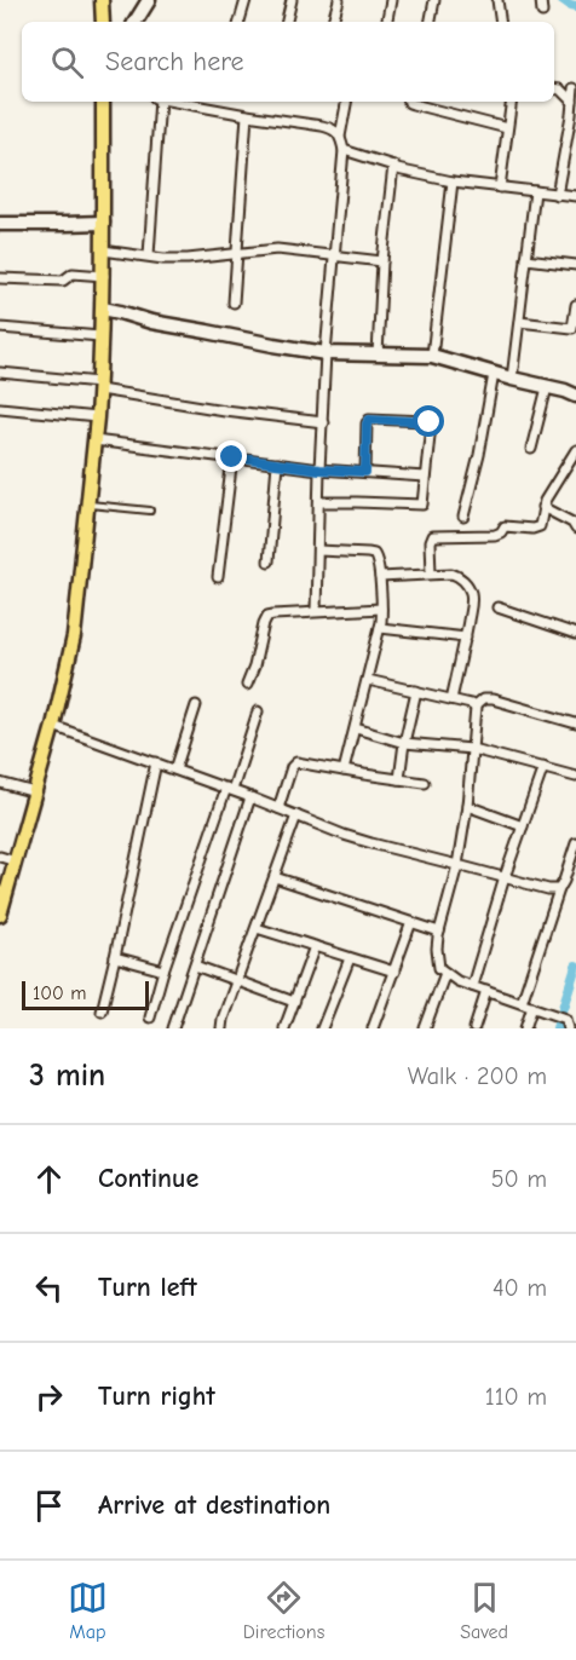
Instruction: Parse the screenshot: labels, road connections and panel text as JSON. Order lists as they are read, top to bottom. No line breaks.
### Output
{"scale_bar":"100 m","page":{"search":"Search here","scale":"100 m","heading":["3 min","Walk · 200 m"],"list":[["Continue","50 m"],["Turn left","40 m"],["Turn right","110 m"],"Arrive at destination"],"nav":["Map","Directions","Saved"]}}
